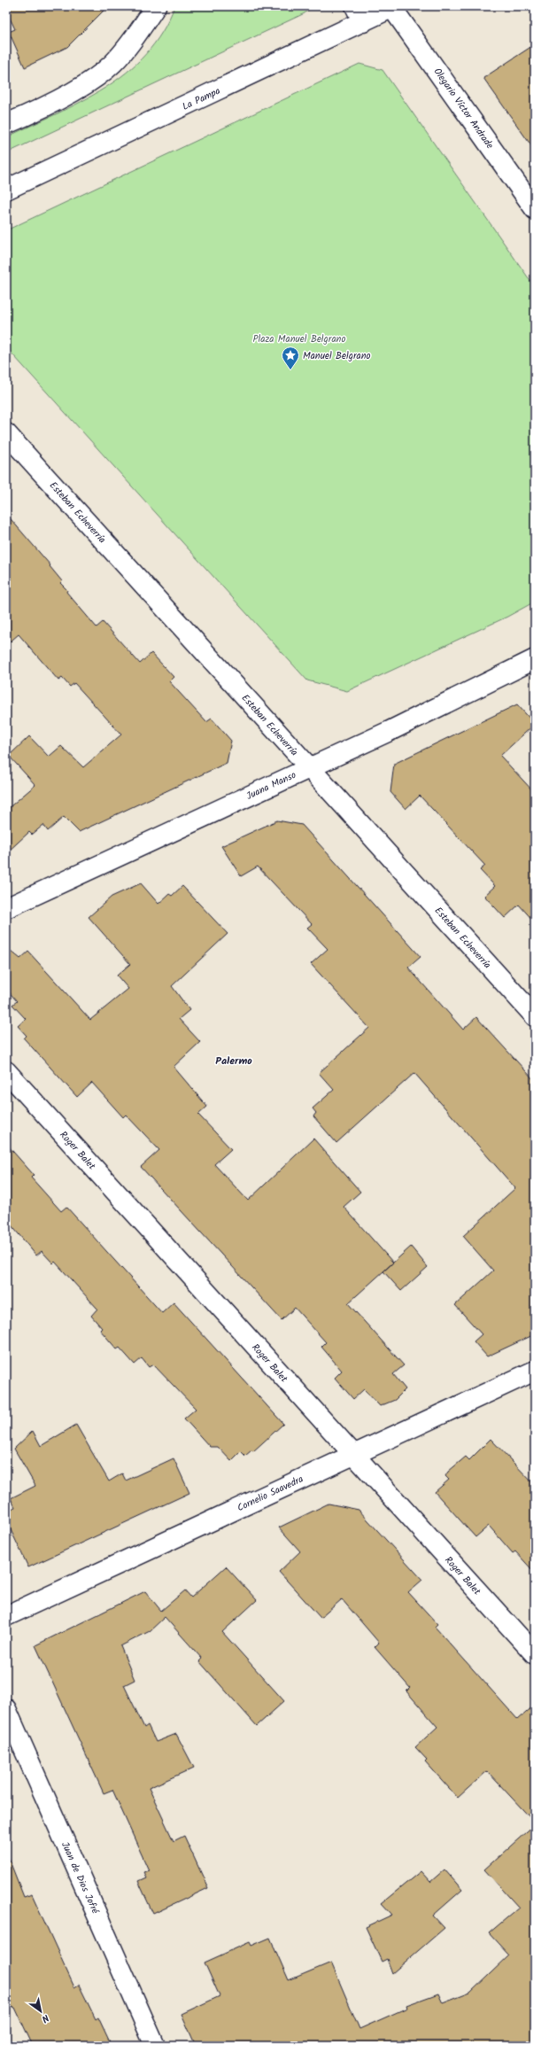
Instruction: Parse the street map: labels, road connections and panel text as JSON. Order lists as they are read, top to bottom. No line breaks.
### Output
{"streets":{"street":["La Pampa","Olegario Víctor Andrade","Esteban Echeverría","Juana Manso","Roger Balet","Cornelio Saavedra","Juan de Dios Jofré"]},"crossings":[["La Pampa","Olegario Víctor Andrade"],["Esteban Echeverría","Juana Manso"],["Roger Balet","Cornelio Saavedra"]],"districts":["Palermo"],"parks":["Plaza Manuel Belgrano"],"places":{"place":["Manuel Belgrano"]},"north":"bottom right"}
